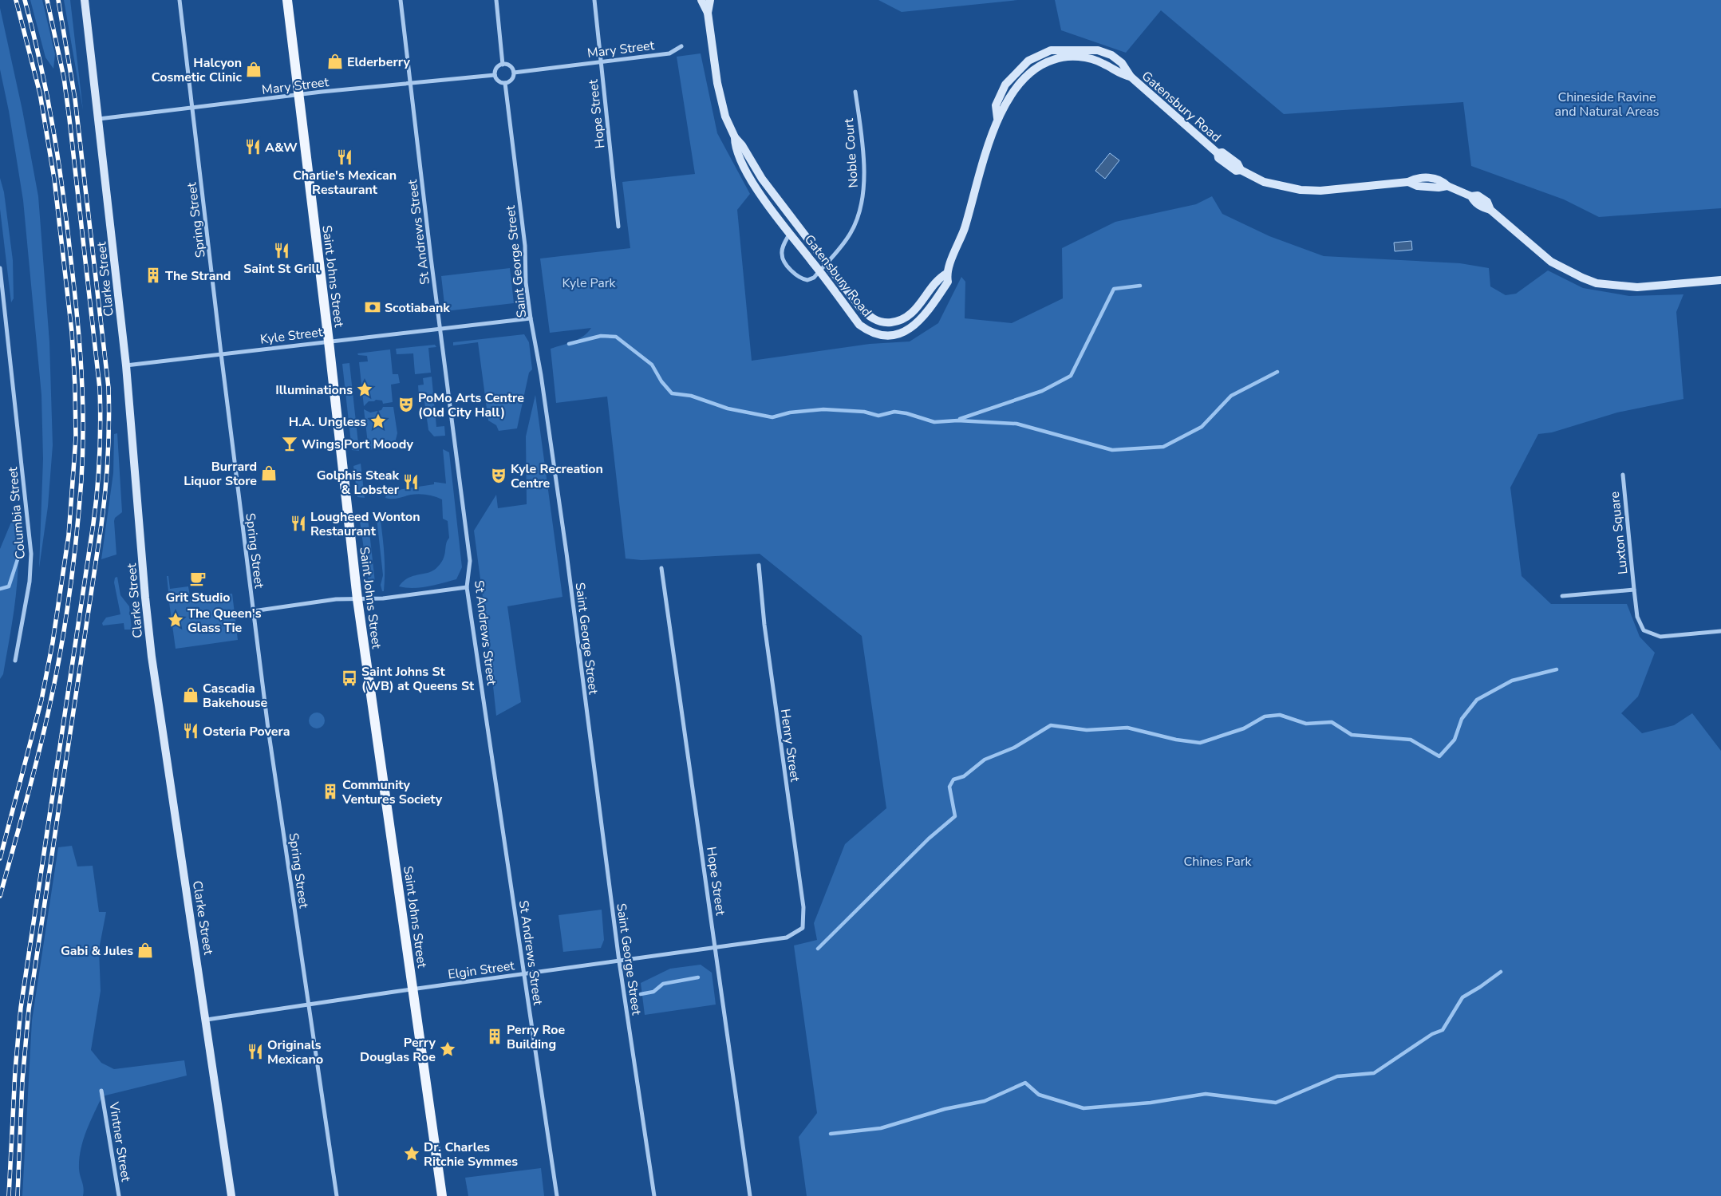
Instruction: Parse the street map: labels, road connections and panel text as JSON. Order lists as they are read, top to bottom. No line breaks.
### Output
{"streets":{"main road":["Saint Johns Street"],"street":["Mary Street","Gatensbury Road","Hope Street","Noble Court","Spring Street","St Andrews Street","Saint George Street","Clarke Street","Kyle Street","Columbia Street","Luxton Square","Henry Street","Elgin Street","Vintner Street"]},"crossings":[["Mary Street","Hope Street"],["Mary Street","Spring Street"],["Mary Street","St Andrews Street"],["Mary Street","Saint George Street"],["Mary Street","Saint Johns Street"],["Mary Street","Clarke Street"],["Gatensbury Road","Noble Court"],["Hope Street","Elgin Street"],["Spring Street","Kyle Street"],["Spring Street","Elgin Street"],["St Andrews Street","Kyle Street"],["St Andrews Street","Elgin Street"],["Saint George Street","Kyle Street"],["Saint George Street","Elgin Street"],["Saint Johns Street","Kyle Street"],["Saint Johns Street","Elgin Street"],["Clarke Street","Kyle Street"],["Clarke Street","Elgin Street"],["Henry Street","Elgin Street"]],"parks":["Chineside Ravine and Natural Areas","Kyle Park","Chines Park"],"places":{"shop":["Elderberry","Halcyon Cosmetic Clinic","Burrard Liquor Store","Cascadia Bakehouse","Gabi & Jules"],"restaurant":["A&W","Charlie's Mexican Restaurant","Saint St Grill","Golphis Steak & Lobster","Lougheed Wonton Restaurant","Osteria Povera","Originals Mexicano"],"building":["The Strand","Community Ventures Society","Perry Roe Building"],"bank":["Scotiabank"],"place":["Illuminations","H.A. Ungless","The Queen's Glass Tie","Perry Douglas Roe","Dr. Charles Ritchie Symmes"],"theatre":["PoMo Arts Centre (Old City Hall)","Kyle Recreation Centre"],"bar":["Wings Port Moody"],"cafe":["Grit Studio"],"bus stop":["Saint Johns St (WB) at Queens St"]}}
